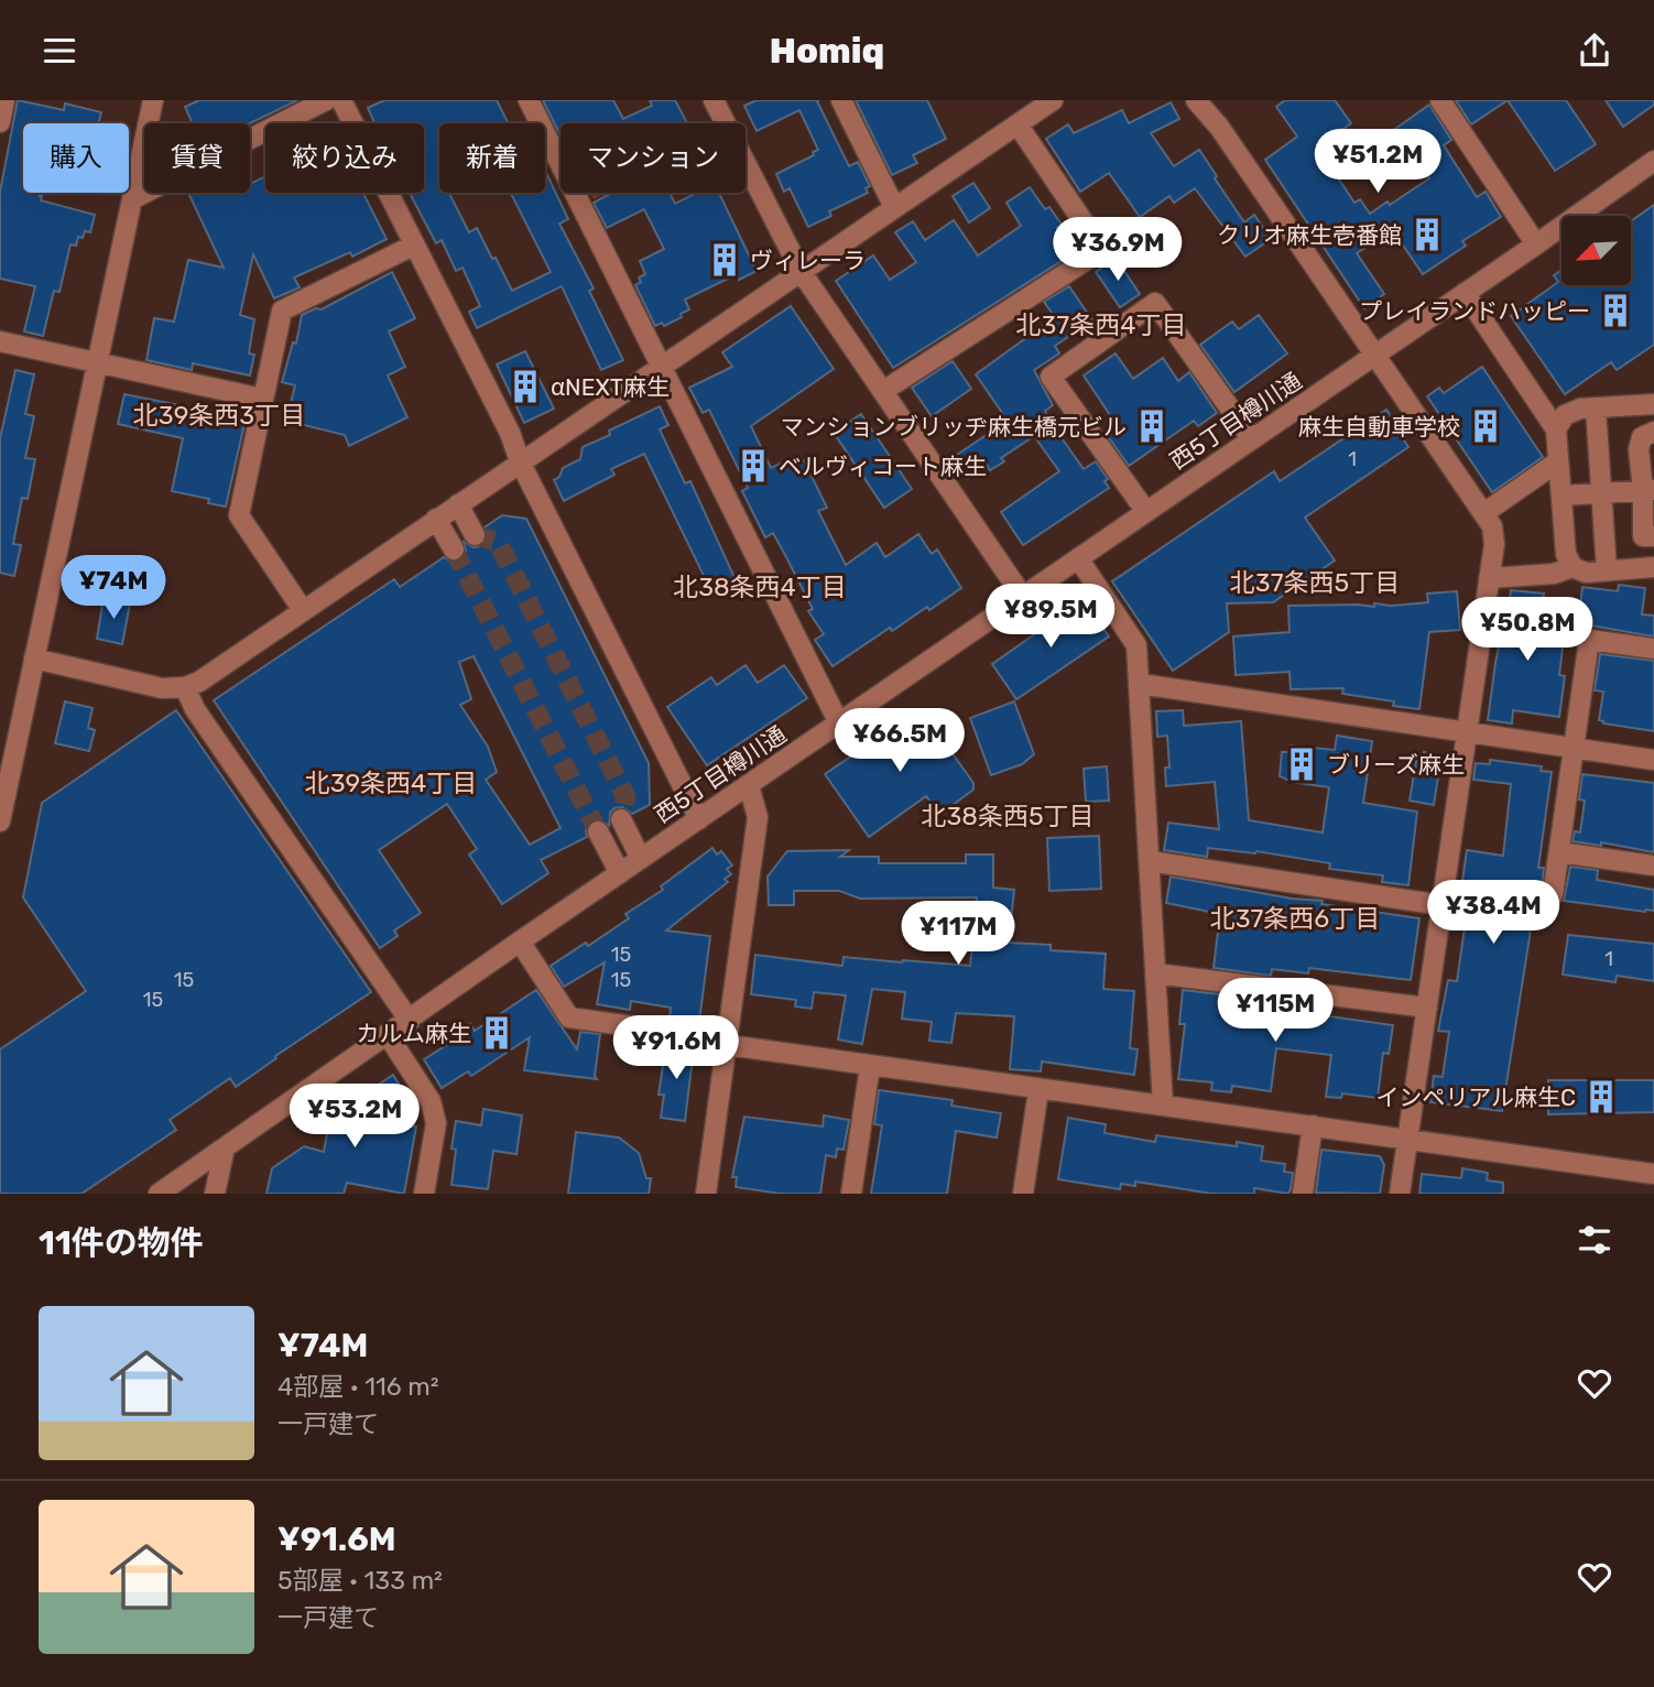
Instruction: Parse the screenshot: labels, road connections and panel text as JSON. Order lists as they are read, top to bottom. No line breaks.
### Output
{"streets":{"street":["西5丁目樽川通"]},"districts":["北37条西4丁目","北39条西3丁目","北37条西5丁目","北38条西4丁目","北39条西4丁目","北38条西5丁目","北37条西6丁目"],"places":{"building":["クリオ麻生壱番館","ヴィレーラ","プレイランドハッピー","αNEXT麻生","マンションブリッヂ麻生橋元ビル","麻生自動車学校","ベルヴィコート麻生","ブリーズ麻生","カルム麻生","インペリアル麻生C"]},"house_numbers":["1","15","1","15","15","15"],"north":"bottom left","page":{"header":"Homiq","chip":["購入","賃貸","絞り込み","新着","マンション"],"price":["¥51.2M","¥36.9M","¥74M","¥89.5M","¥50.8M","¥66.5M","¥38.4M","¥117M","¥115M","¥91.6M","¥53.2M"],"heading":"11件の物件","list":[{"name":"¥74M","note":"4部屋 · 116 m² · 一戸建て"},{"name":"¥91.6M","note":"5部屋 · 133 m² · 一戸建て"}]}}
